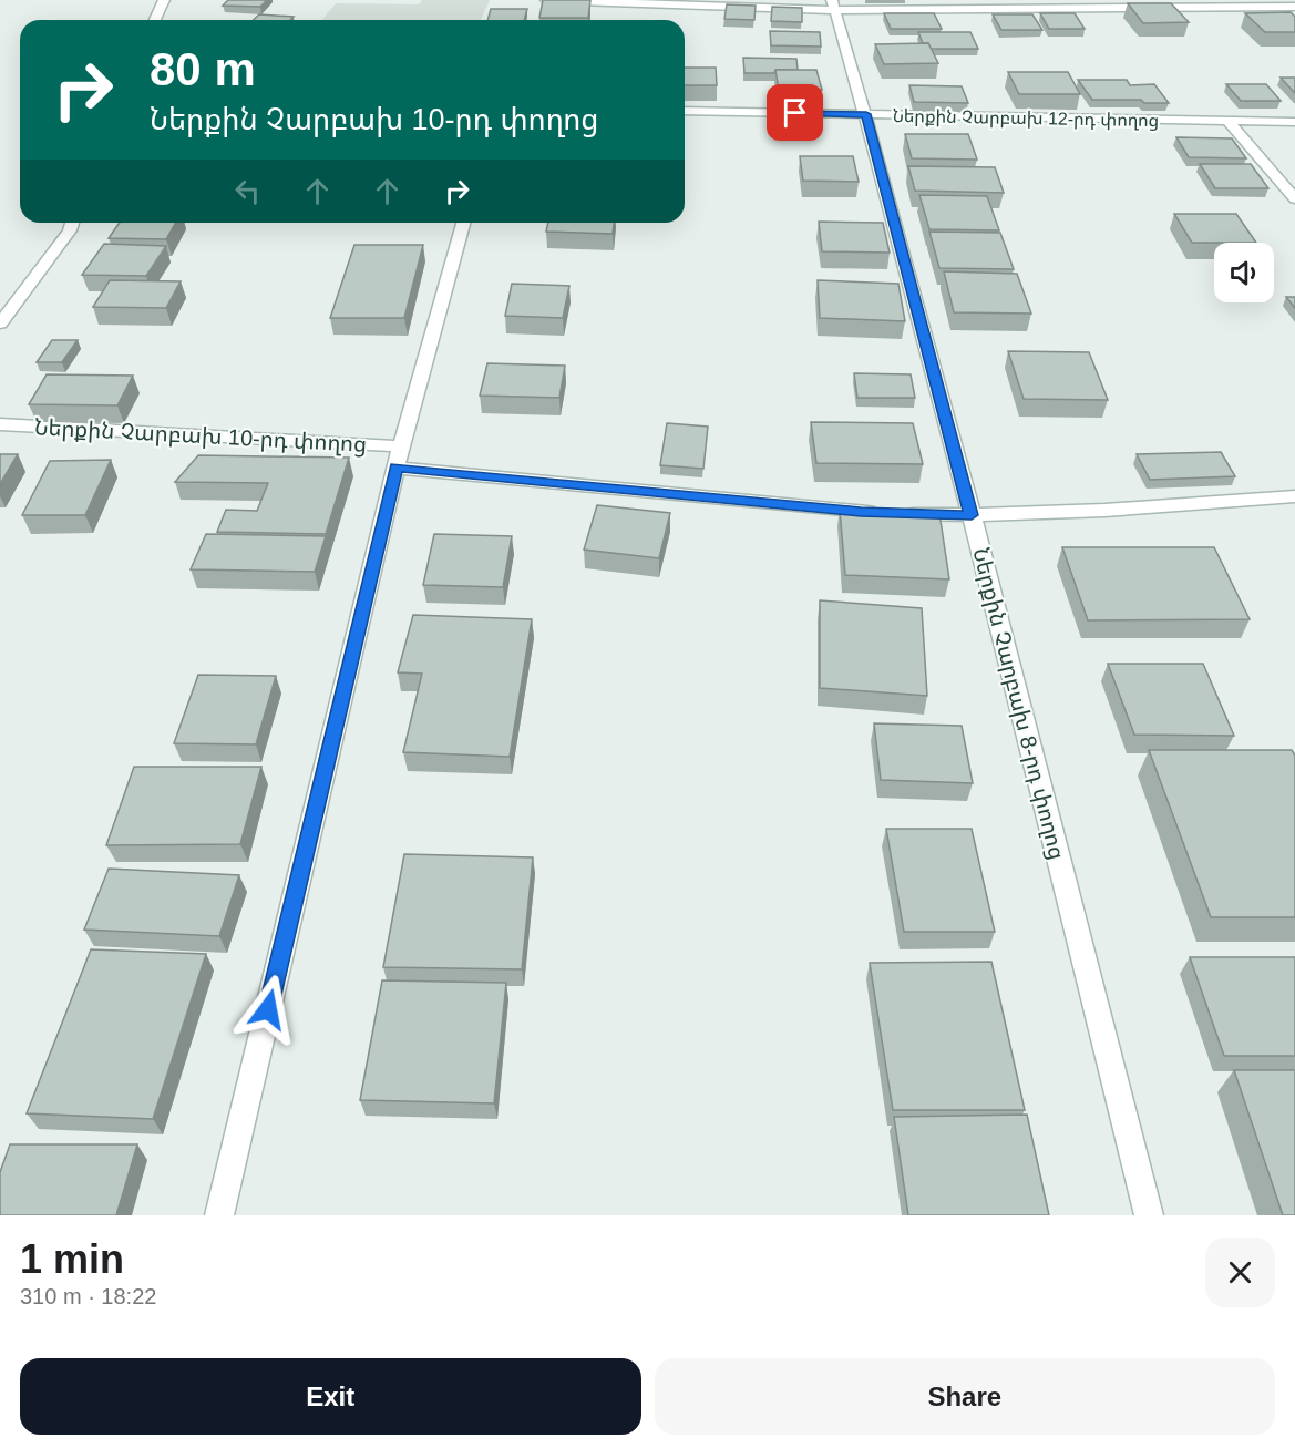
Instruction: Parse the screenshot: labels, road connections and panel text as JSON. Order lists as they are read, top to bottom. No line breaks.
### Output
{"streets":{"street":["Ներքին Չարբախ 12-րդ փողոց","Ներքին Չարբախ 10-րդ փողոց","Ներքին Չարբախ 8-րդ փողոց"]},"crossings":[["Ներքին Չարբախ 12-րդ փողոց","Ներքին Չարբախ 8-րդ փողոց"],["Ներքին Չարբախ 10-րդ փողոց","Ներքին Չարբախ 8-րդ փողոց"]],"page":{"turn":["80 m","Ներքին Չարբախ 10-րդ փողոց"],"heading":["1 min","310 m · 18:22"],"buttons":["Exit","Share"]}}
